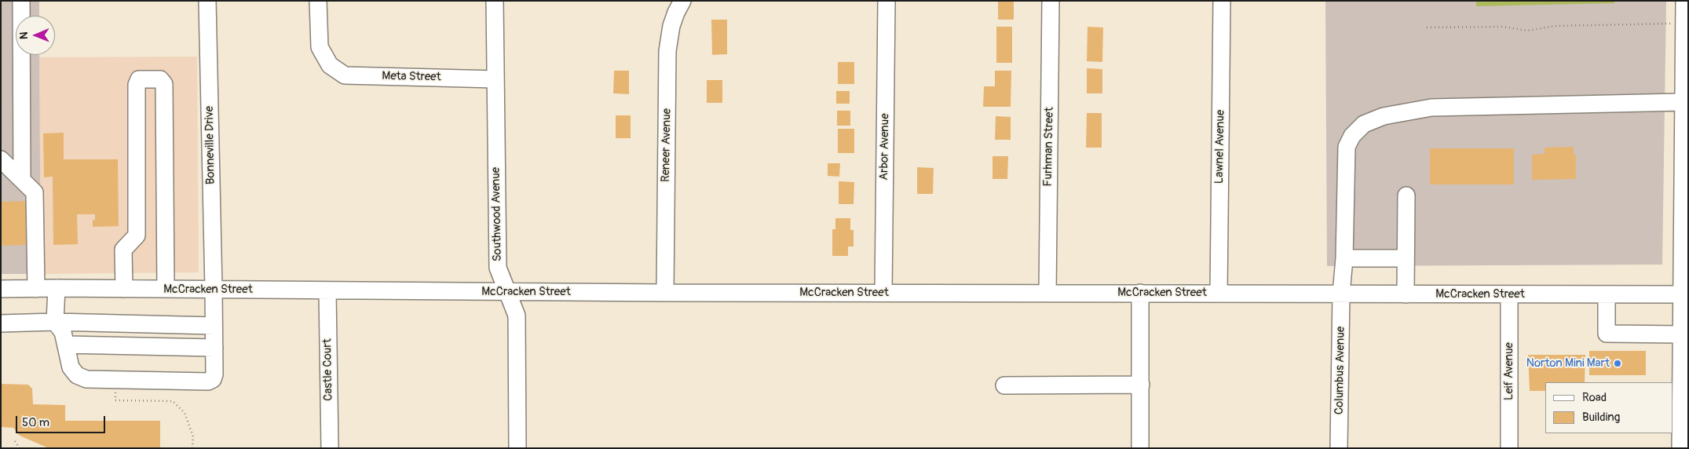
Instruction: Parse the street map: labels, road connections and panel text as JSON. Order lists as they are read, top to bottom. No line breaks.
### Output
{"streets":{"street":["Meta Street","Bonneville Drive","Reneer Avenue","Arbor Avenue","Furhman Street","Lawnel Avenue","Southwood Avenue","McCracken Street","Castle Court","Columbus Avenue","Leif Avenue"]},"crossings":[["Meta Street","Southwood Avenue"],["Bonneville Drive","McCracken Street"],["Reneer Avenue","McCracken Street"],["Arbor Avenue","McCracken Street"],["Furhman Street","McCracken Street"],["Lawnel Avenue","McCracken Street"],["Southwood Avenue","McCracken Street"],["McCracken Street","Castle Court"],["McCracken Street","Columbus Avenue"],["McCracken Street","Leif Avenue"]],"places":["Norton Mini Mart"],"legend":["Road","Building"],"scale_bar":"50 m","north":"left"}
